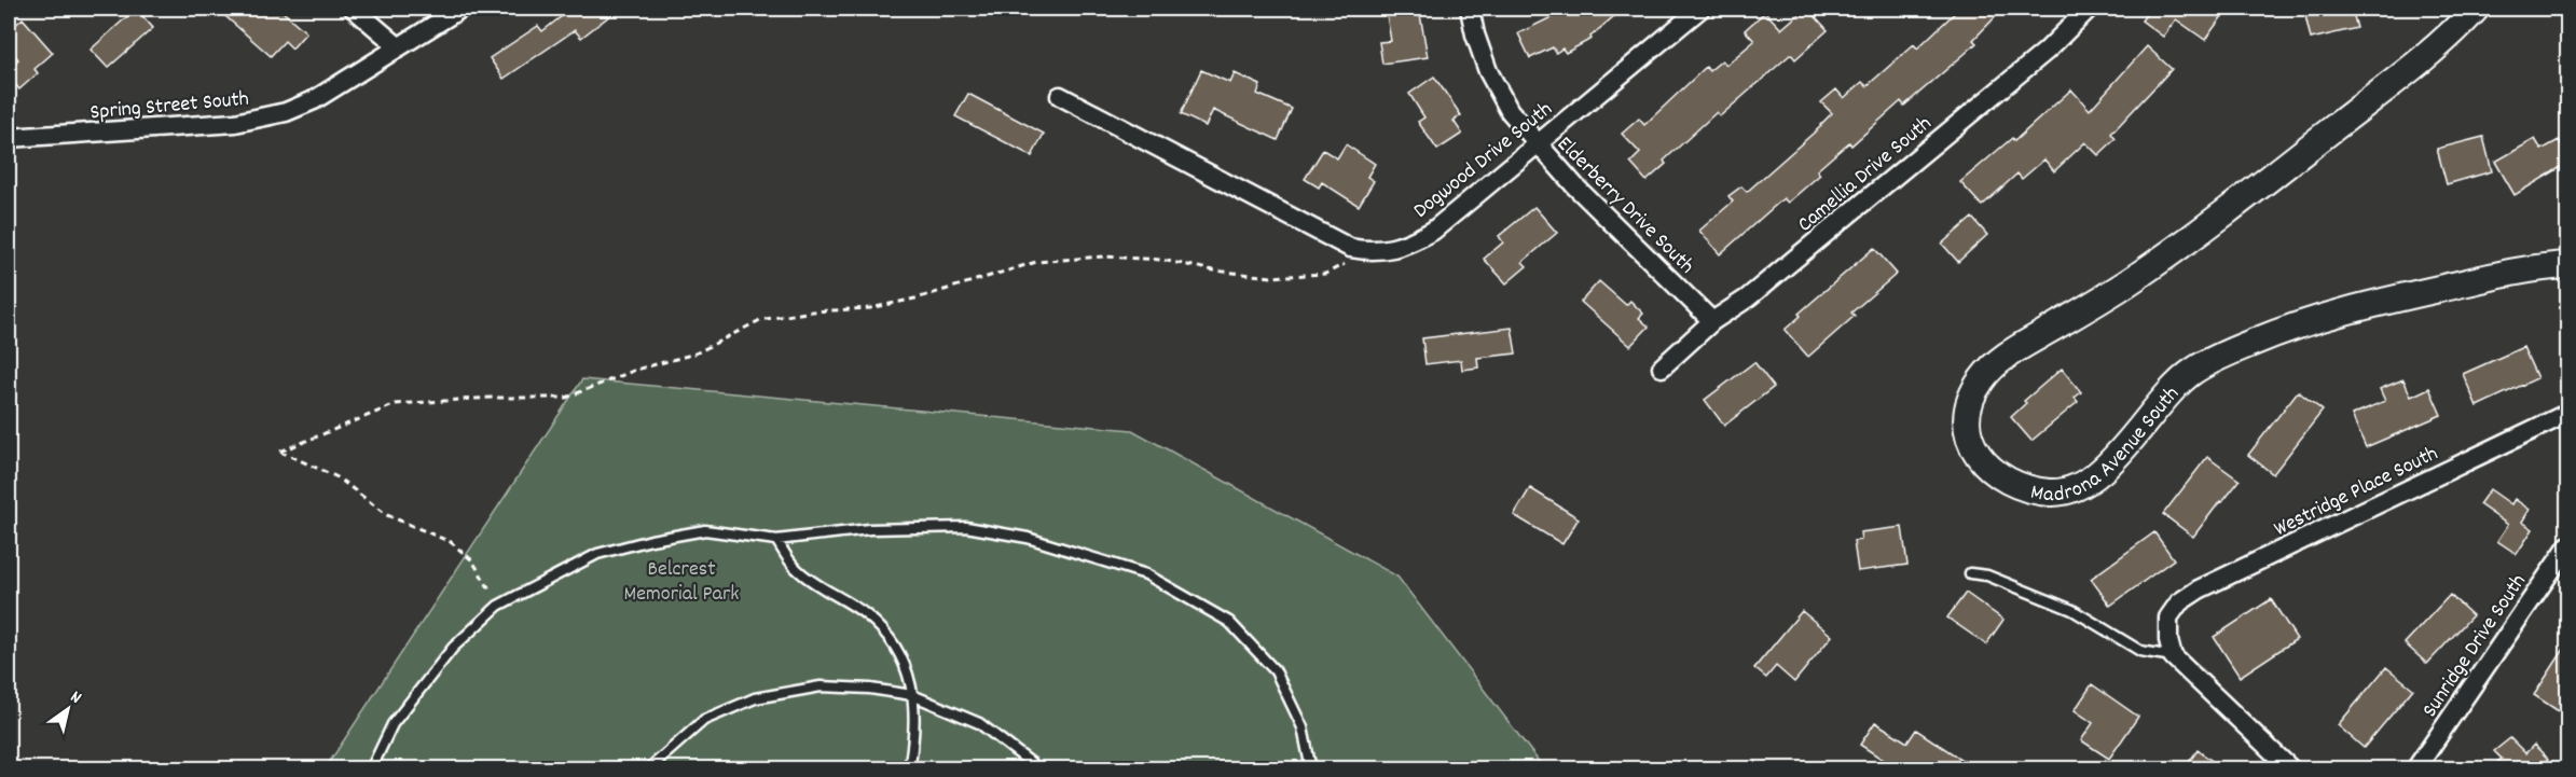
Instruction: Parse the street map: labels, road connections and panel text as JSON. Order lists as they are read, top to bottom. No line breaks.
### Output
{"streets":{"main road":["Madrona Avenue South"],"street":["Spring Street South","Dogwood Drive South","Camellia Drive South","Elderberry Drive South","Westridge Place South","Sunridge Drive South"]},"crossings":[["Dogwood Drive South","Elderberry Drive South"],["Camellia Drive South","Elderberry Drive South"]],"parks":["Belcrest Memorial Park"],"north":"top right"}
